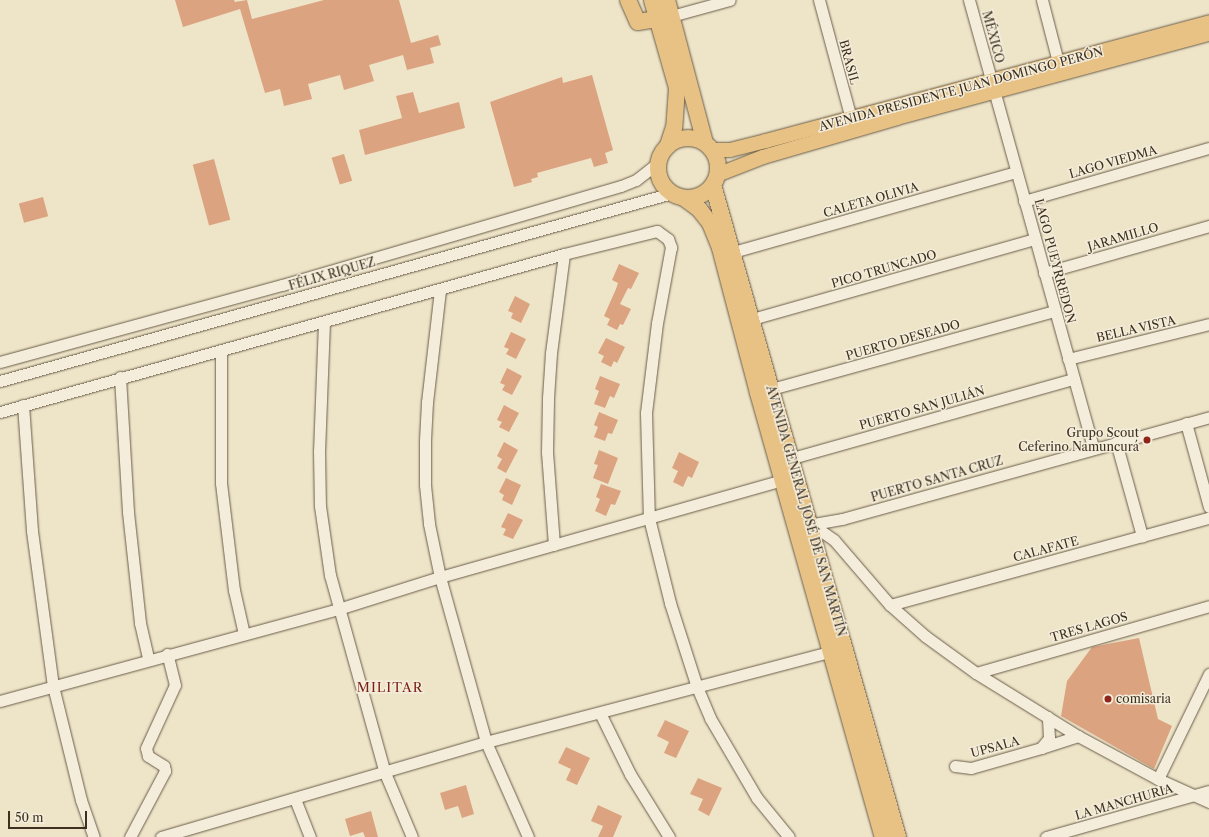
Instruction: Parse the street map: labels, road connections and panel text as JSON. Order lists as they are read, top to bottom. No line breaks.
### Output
{"streets":{"highway":["AVENIDA GENERAL JOSÉ DE SAN MARTÍN"],"main road":["AVENIDA PRESIDENTE JUAN DOMINGO PERÓN"],"street":["MÉXICO","BRASIL","LAGO VIEDMA","CALETA OLIVIA","JARAMILLO","LAGO PUEYRREDON","PICO TRUNCADO","FÉLIX RIQUEZ","BELLA VISTA","PUERTO DESEADO","PUERTO SAN JULIÁN","PUERTO SANTA CRUZ","CALAFATE","TRES LAGOS","UPSALA","LA MANCHURIA"]},"crossings":[["MÉXICO","AVENIDA PRESIDENTE JUAN DOMINGO PERÓN"],["MÉXICO","LAGO PUEYRREDON"],["BRASIL","AVENIDA PRESIDENTE JUAN DOMINGO PERÓN"],["AVENIDA PRESIDENTE JUAN DOMINGO PERÓN","LAGO PUEYRREDON"],["AVENIDA PRESIDENTE JUAN DOMINGO PERÓN","FÉLIX RIQUEZ"],["AVENIDA PRESIDENTE JUAN DOMINGO PERÓN","AVENIDA GENERAL JOSÉ DE SAN MARTÍN"],["LAGO VIEDMA","LAGO PUEYRREDON"],["CALETA OLIVIA","LAGO PUEYRREDON"],["CALETA OLIVIA","AVENIDA GENERAL JOSÉ DE SAN MARTÍN"],["JARAMILLO","LAGO PUEYRREDON"],["LAGO PUEYRREDON","PICO TRUNCADO"],["LAGO PUEYRREDON","BELLA VISTA"],["LAGO PUEYRREDON","PUERTO DESEADO"],["LAGO PUEYRREDON","PUERTO SAN JULIÁN"],["LAGO PUEYRREDON","PUERTO SANTA CRUZ"],["PICO TRUNCADO","AVENIDA GENERAL JOSÉ DE SAN MARTÍN"],["FÉLIX RIQUEZ","AVENIDA GENERAL JOSÉ DE SAN MARTÍN"],["PUERTO DESEADO","AVENIDA GENERAL JOSÉ DE SAN MARTÍN"],["PUERTO SAN JULIÁN","AVENIDA GENERAL JOSÉ DE SAN MARTÍN"],["PUERTO SANTA CRUZ","AVENIDA GENERAL JOSÉ DE SAN MARTÍN"]],"districts":["MILITAR"],"places":["Grupo Scout Ceferino Namuncurá","comisaria"],"scale_bar":"50 m"}
